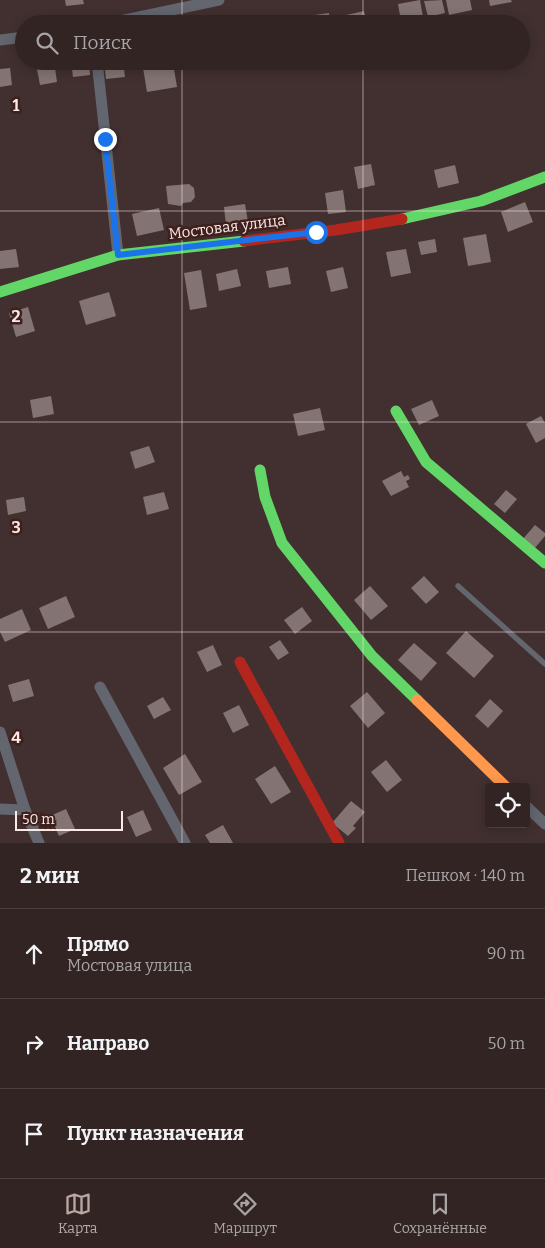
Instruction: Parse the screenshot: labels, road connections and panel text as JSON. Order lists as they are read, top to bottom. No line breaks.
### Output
{"streets":{"street":["Мостовая улица"]},"scale_bar":"50 m","page":{"search":"Поиск","scale":"50 m","heading":["2 мин","Пешком · 140 m"],"list":[["Прямо","Мостовая улица","90 m"],["Направо","50 m"],"Пункт назначения"],"nav":["Карта","Маршрут","Сохранённые"]},"grid":{"rows":["1","2","3","4"]}}
